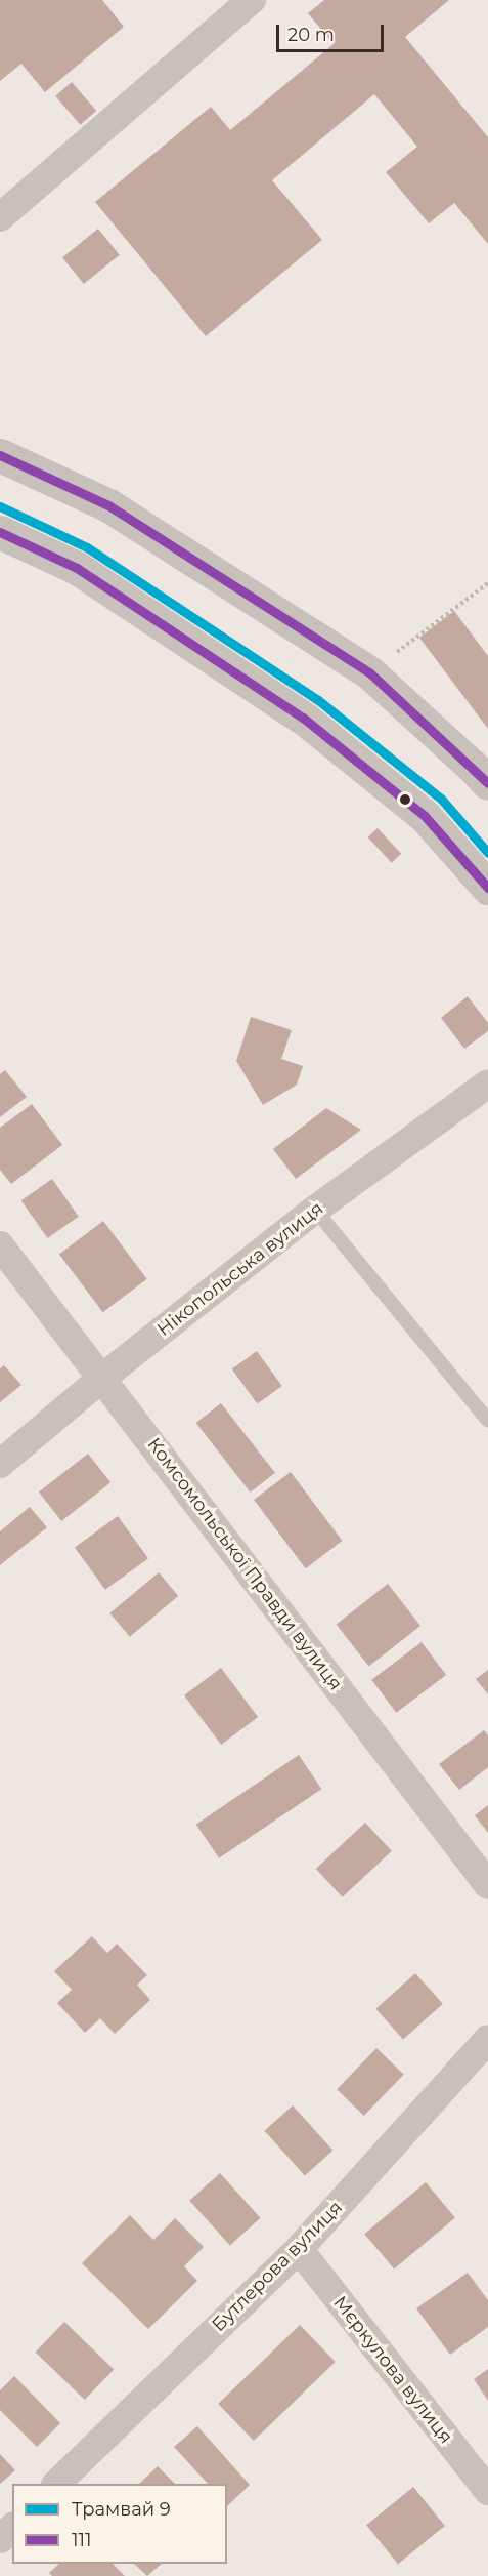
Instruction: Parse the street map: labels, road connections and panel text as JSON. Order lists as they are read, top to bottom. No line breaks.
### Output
{"streets":{"street":["Нікопольська вулиця","Комсомольської Правди вулиця","Бутлерова вулиця","Мєркулова вулиця"]},"crossings":[["Нікопольська вулиця","Комсомольської Правди вулиця"],["Бутлерова вулиця","Мєркулова вулиця"]],"lines":["transit line 111","tram line 9"],"legend":["Трамвай 9","111"],"scale_bar":"20 m"}
